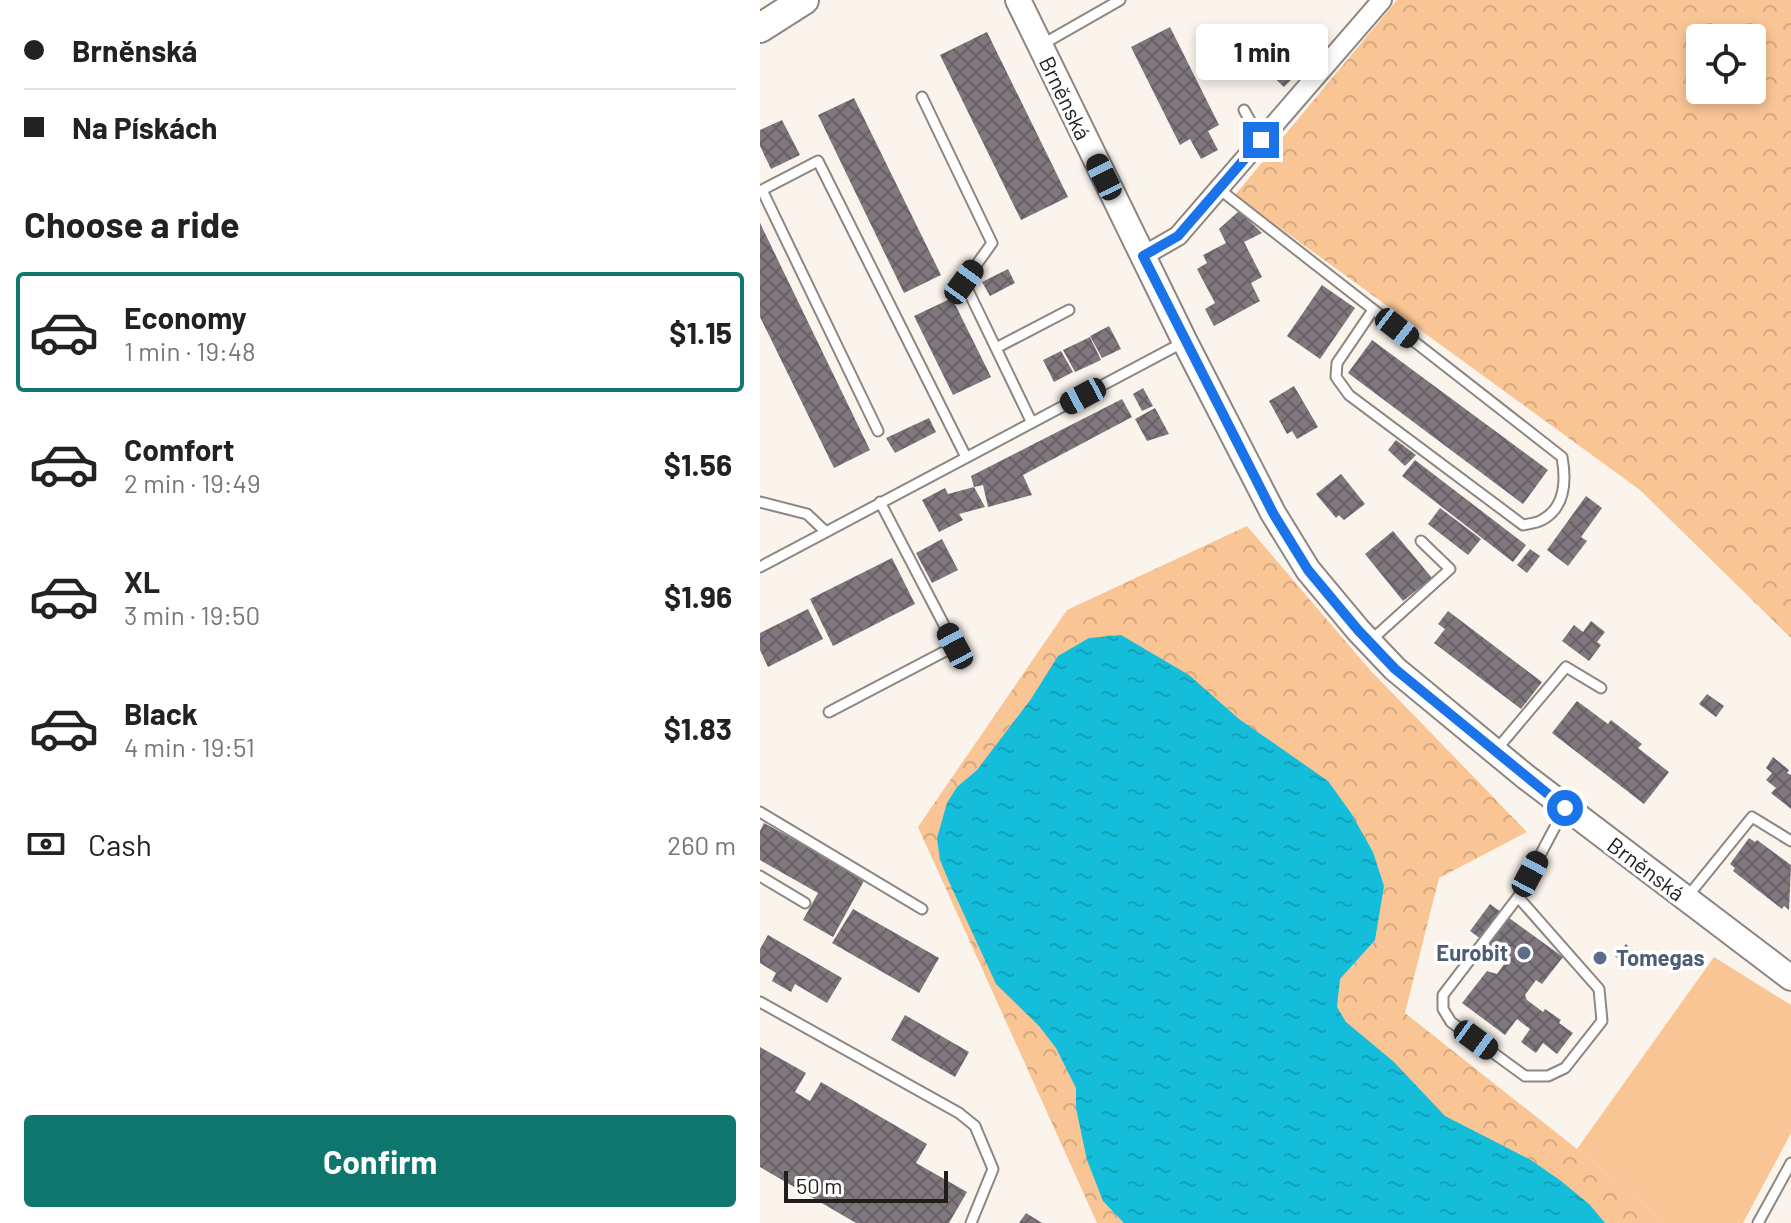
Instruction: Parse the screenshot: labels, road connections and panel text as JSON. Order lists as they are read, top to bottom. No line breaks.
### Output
{"streets":{"main road":["Brněnská"]},"places":["Eurobit","Tomegas"],"scale_bar":"50 m","page":{"banner":["Brněnská","Na Pískách"],"bubble":"1 min","heading":"Choose a ride","list":[{"name":"Economy","note":"1 min · 19:48","value":"$1.15"},{"name":"Comfort","note":"2 min · 19:49","value":"$1.56"},{"name":"XL","note":"3 min · 19:50","value":"$1.96"},{"name":"Black","note":"4 min · 19:51","value":"$1.83"}],"pay":["Cash","260 m"],"buttons":"Confirm","scale":"50 m"}}
